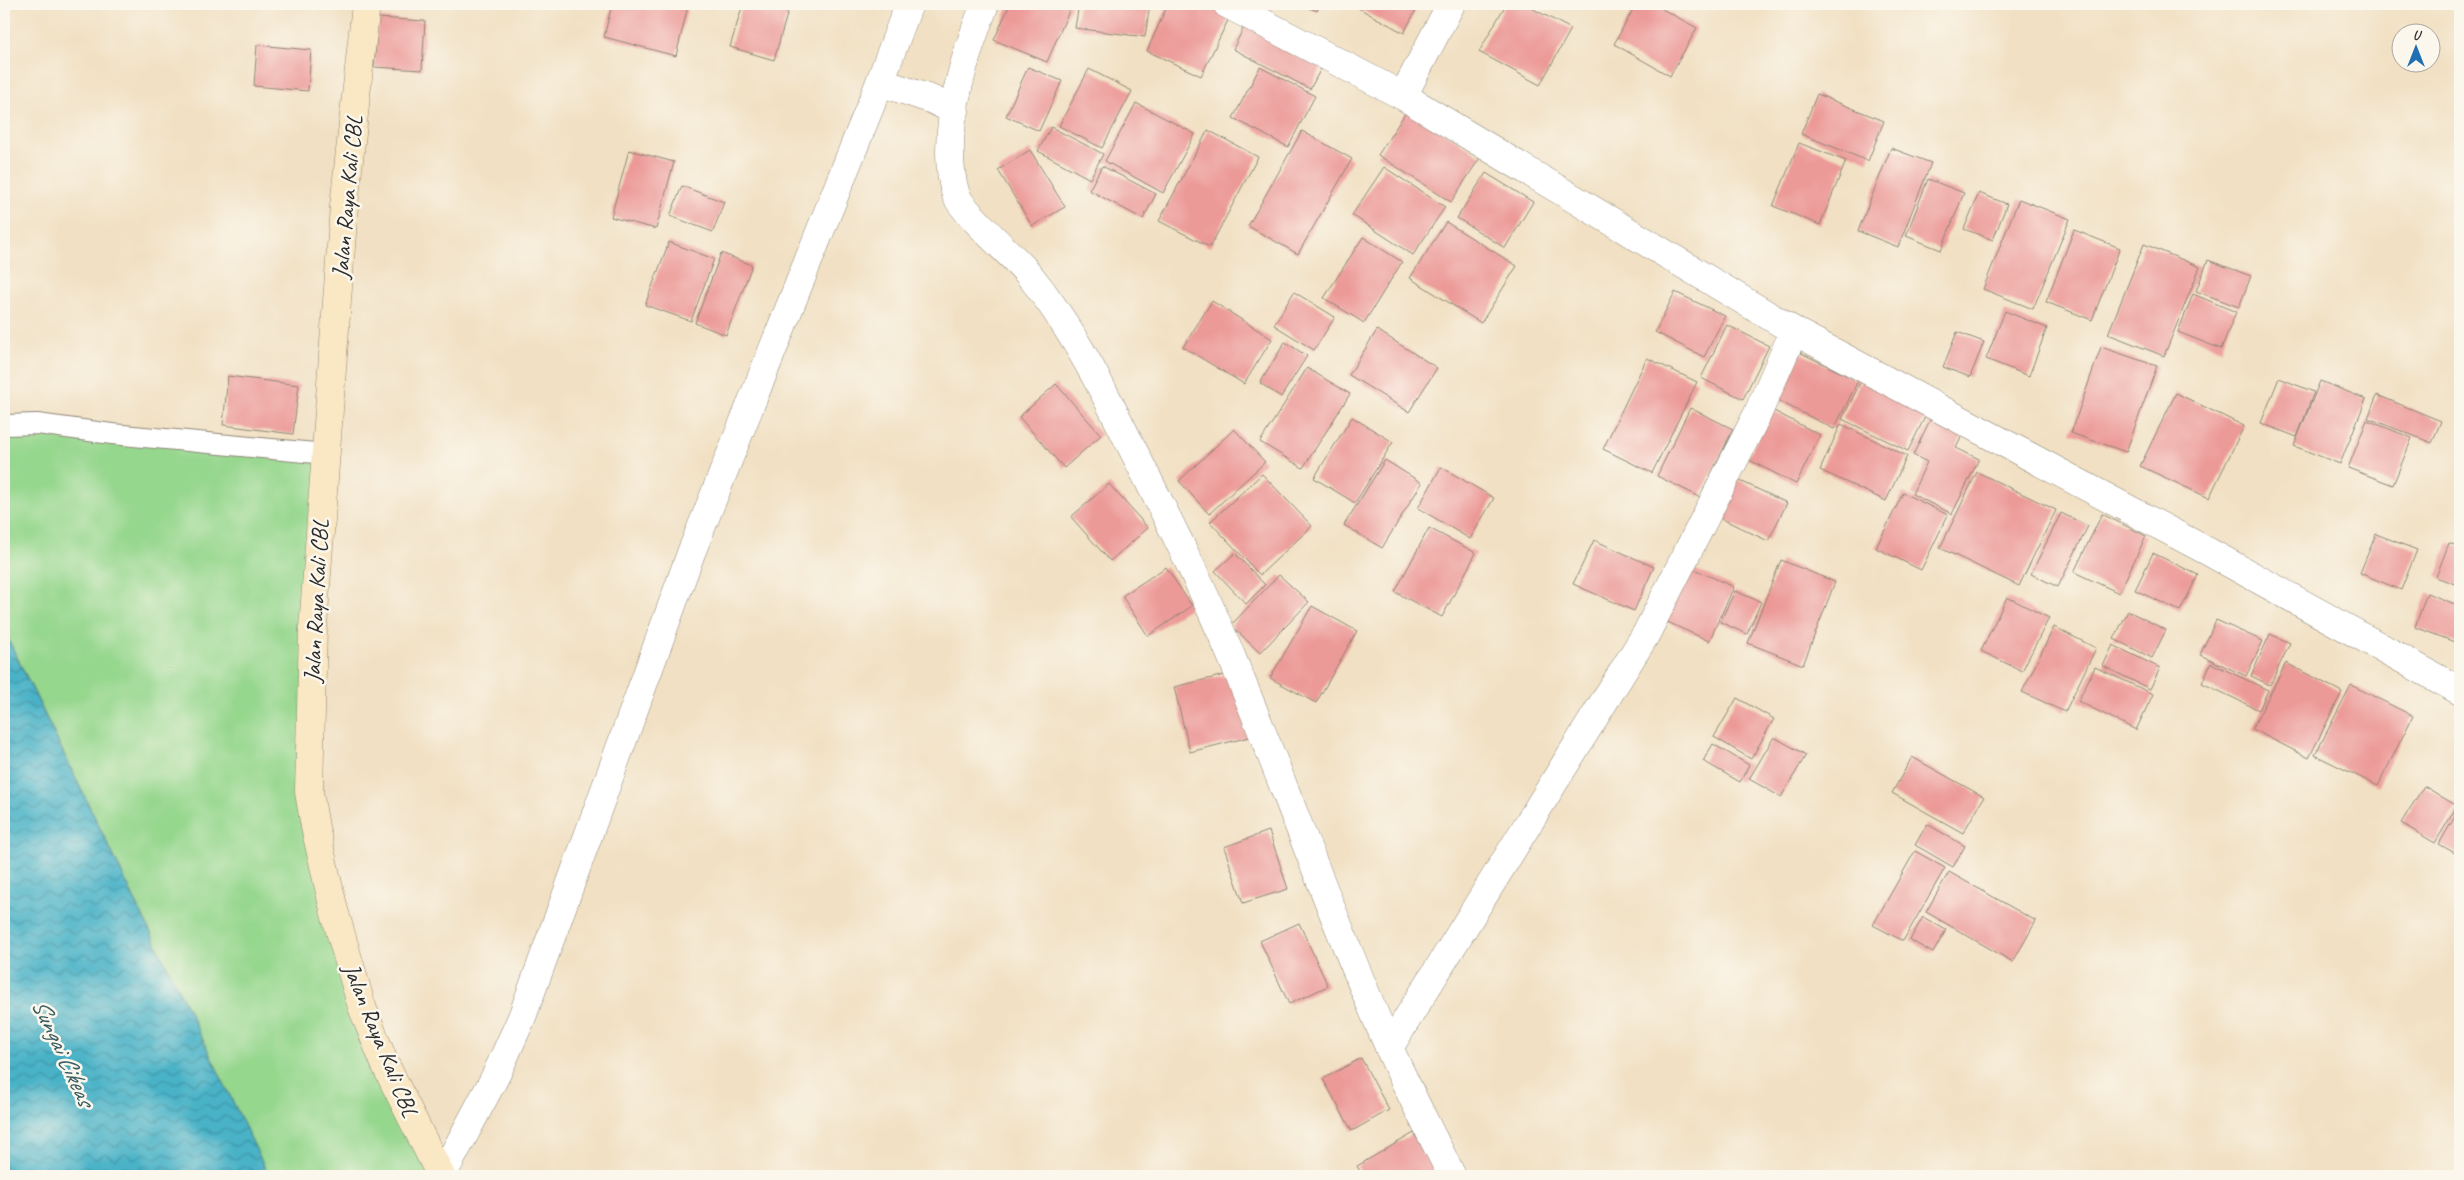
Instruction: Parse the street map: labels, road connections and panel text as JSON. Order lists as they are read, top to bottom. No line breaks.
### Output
{"streets":{"street":["Jalan Raya Kali CBL"]},"water":["Sungai Cikeas"],"north":"top"}
